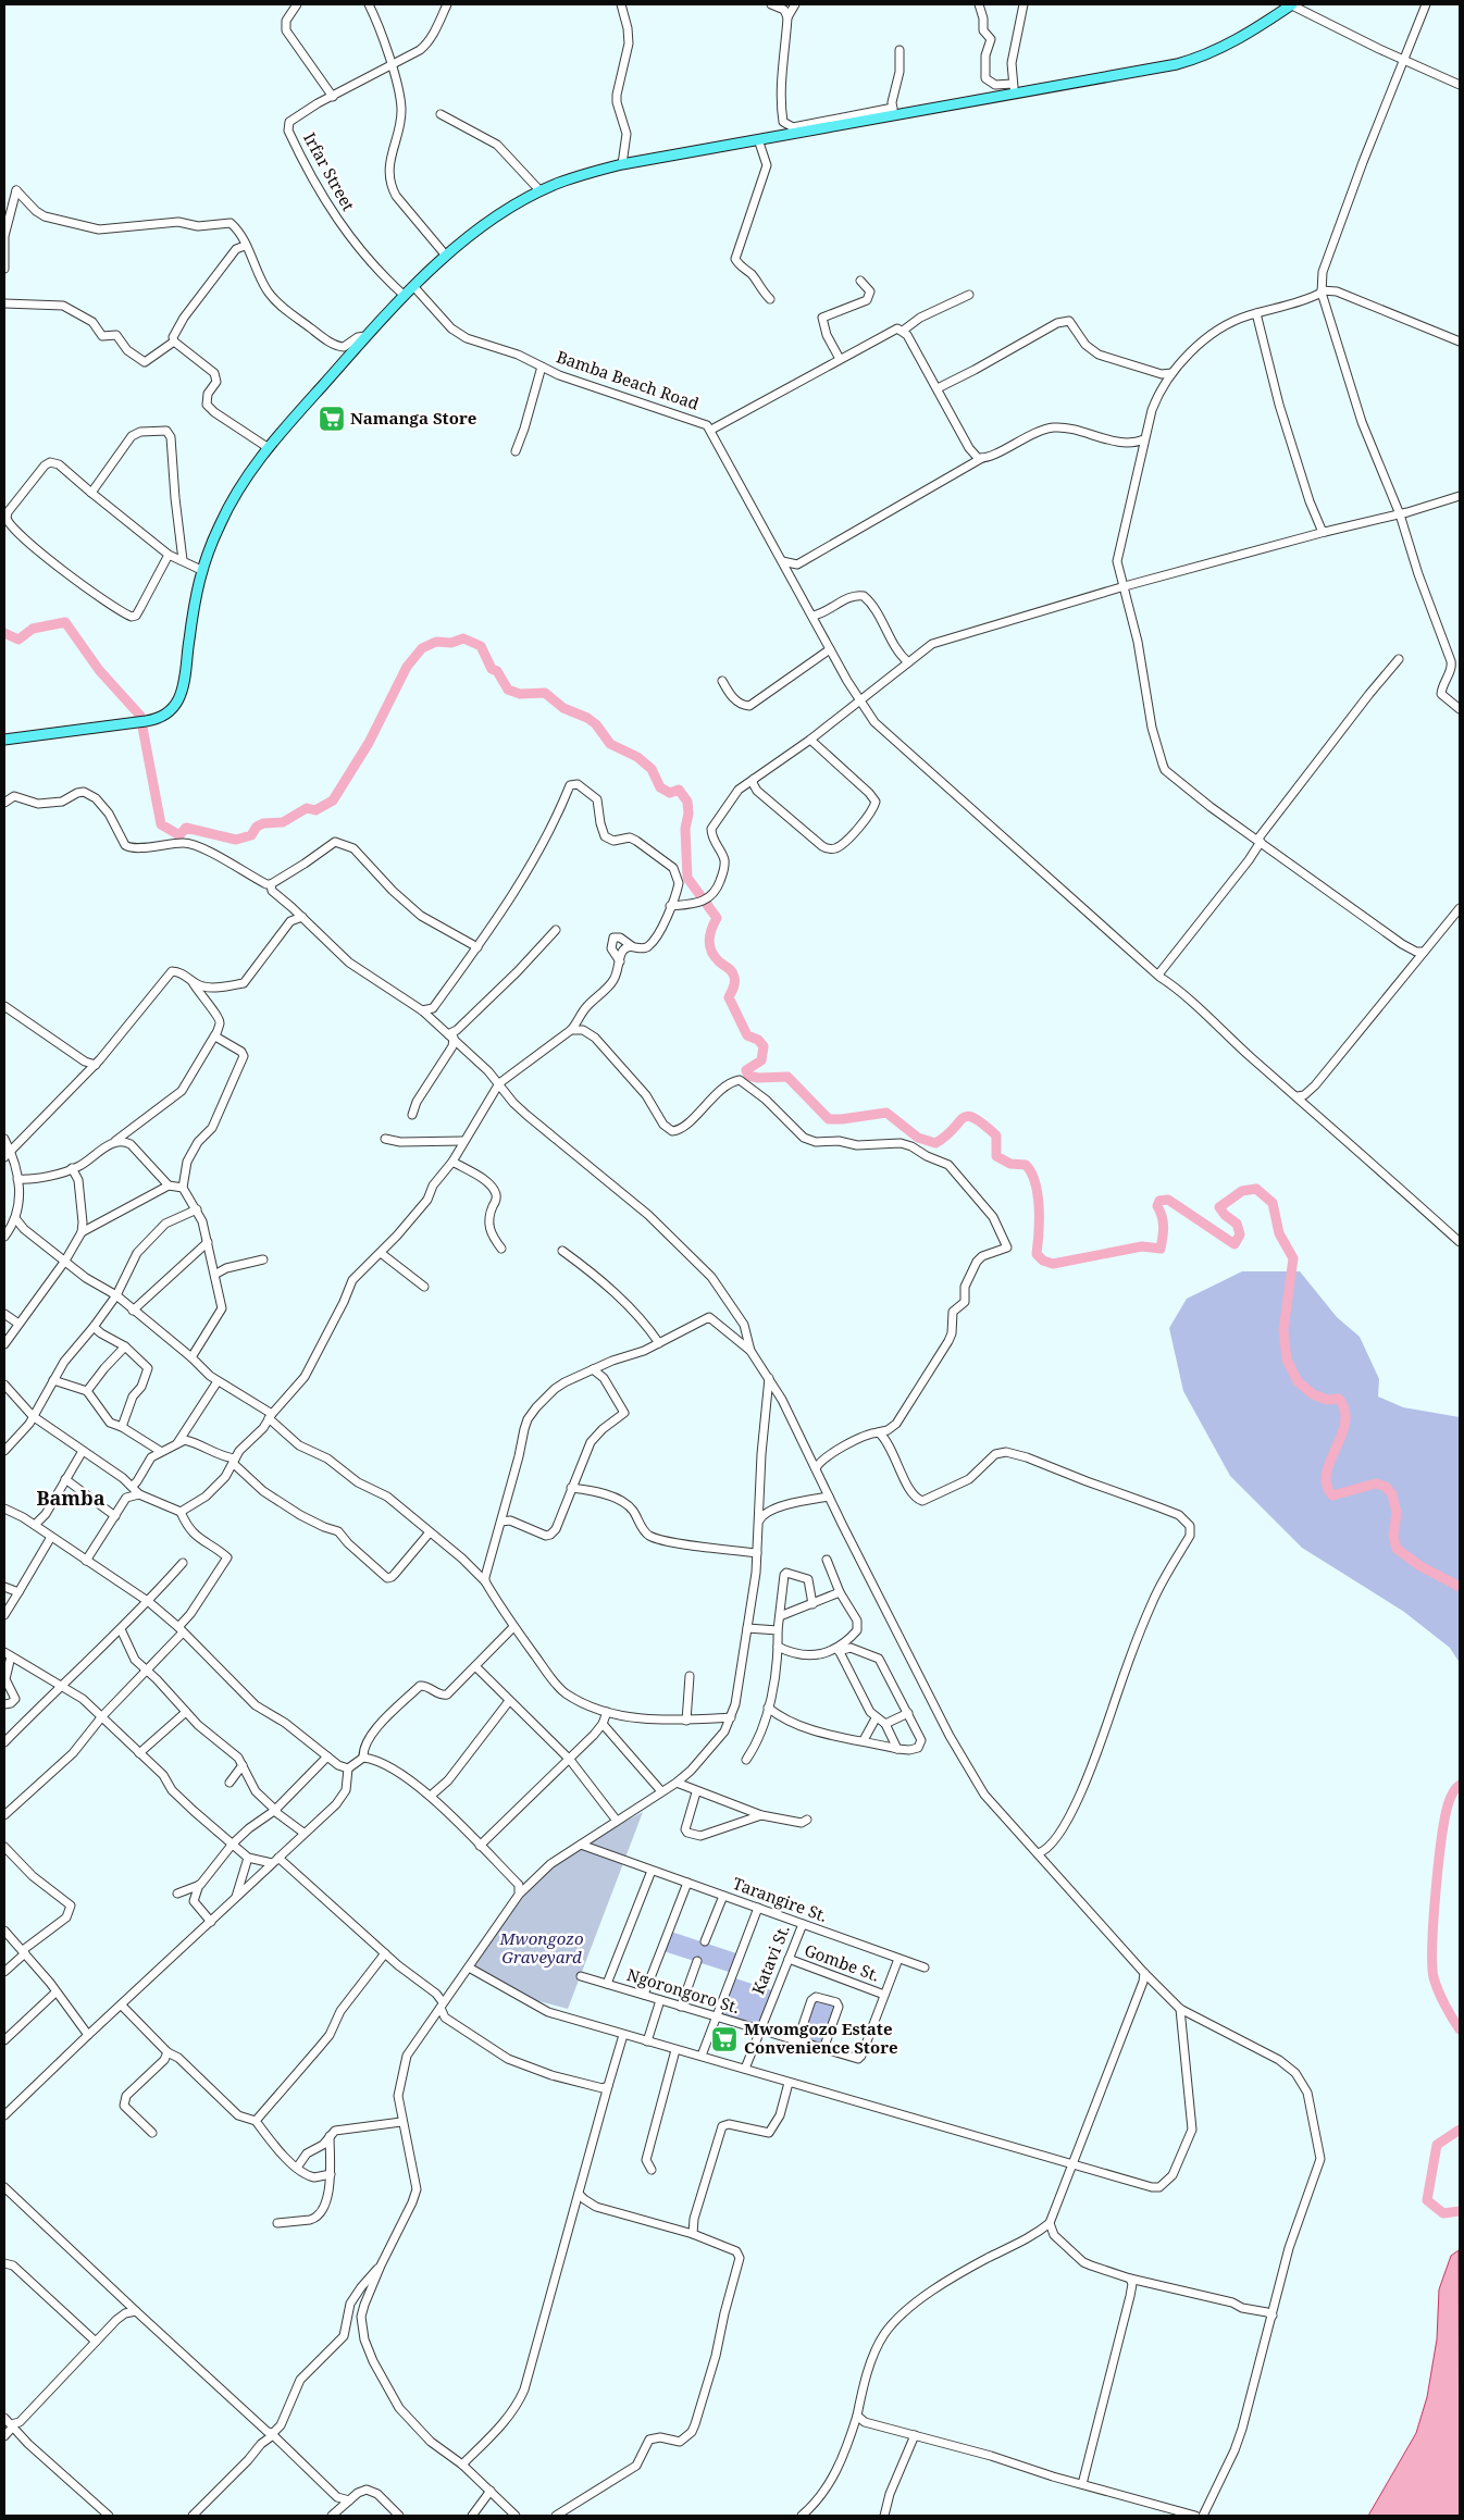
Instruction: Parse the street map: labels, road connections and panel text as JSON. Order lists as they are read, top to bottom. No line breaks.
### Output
{"streets":{"street":["Irfar Street","Bamba Beach Road","Tarangire St.","Katavi St.","Gombe St.","Ngorongoro St."]},"crossings":[["Tarangire St.","Katavi St."],["Tarangire St.","Ngorongoro St."],["Katavi St.","Gombe St."],["Katavi St.","Ngorongoro St."],["Gombe St.","Ngorongoro St."]],"districts":["Bamba"],"parks":["Mwongozo Graveyard"],"places":{"supermarket":["Namanga Store","Mwomgozo Estate Convenience Store"]}}
